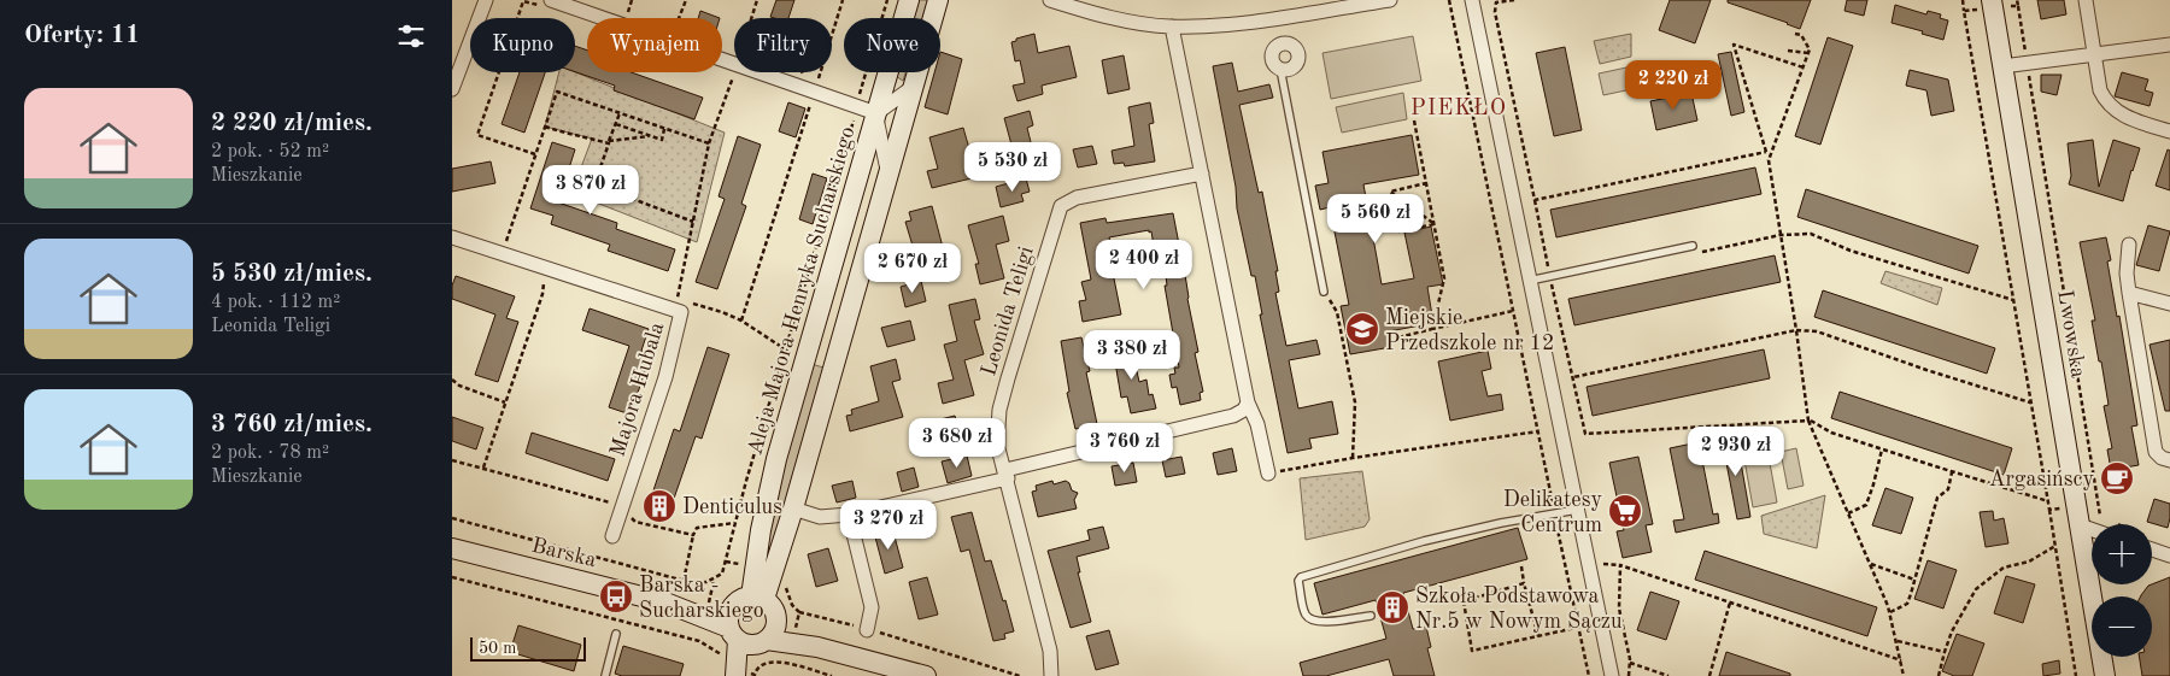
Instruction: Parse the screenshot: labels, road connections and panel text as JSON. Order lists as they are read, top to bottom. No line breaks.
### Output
{"streets":{"street":["Aleja Majora Henryka Sucharskiego","Leonida Teligi","Lwowska","Majora Hubala","Barska"]},"crossings":[["Aleja Majora Henryka Sucharskiego","Barska"]],"districts":["PIEKŁO"],"places":{"school or university":["Miejskie Przedszkole nr 12"],"cafe":["Argasińscy"],"building":["Denticulus","Szkoła Podstawowa Nr.5 w Nowym Sączu"],"supermarket":["Delikatesy Centrum"],"bus stop":["Barska - Sucharskiego"]},"scale_bar":"50 m","page":{"heading":"Oferty: 11","chip":["Kupno","Wynajem","Filtry","Nowe"],"price":["2 220 zł","5 530 zł","3 870 zł","5 560 zł","2 400 zł","2 670 zł","3 380 zł","3 680 zł","3 760 zł","2 930 zł","3 270 zł"],"list":[{"name":"2 220 zł/mies.","note":"2 pok. · 52 m² · Mieszkanie"},{"name":"5 530 zł/mies.","note":"4 pok. · 112 m² · Leonida Teligi"},{"name":"3 760 zł/mies.","note":"2 pok. · 78 m² · Mieszkanie"}],"map_buttons":["+","−"],"scale":"50 m"}}
